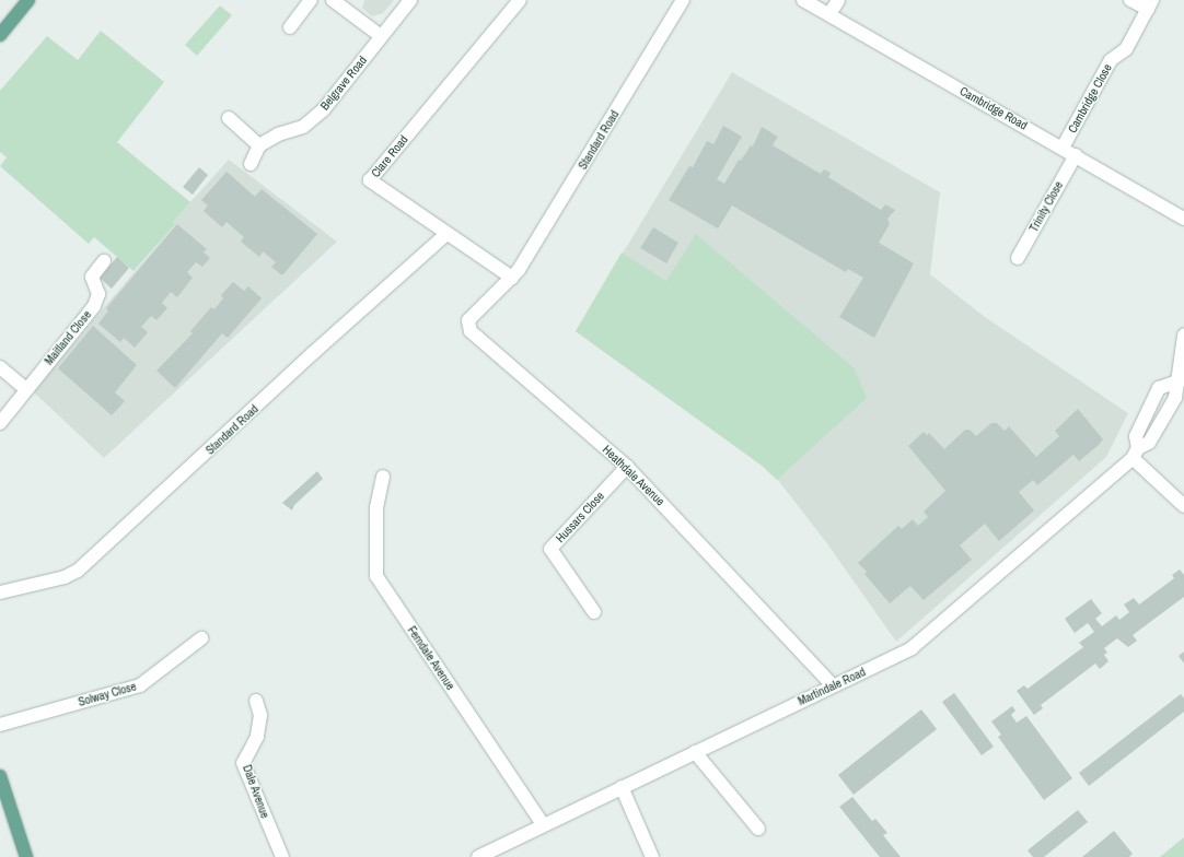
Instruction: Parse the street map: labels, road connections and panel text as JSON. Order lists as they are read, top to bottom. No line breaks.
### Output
{"streets":{"street":["Belgrave Road","Cambridge Close","Cambridge Road","Standard Road","Clare Road","Trinity Close","Maitland Close","Heathdale Avenue","Hussars Close","Ferndale Avenue","Martindale Road","Solway Close","Dale Avenue"]},"crossings":[["Cambridge Close","Cambridge Road"],["Cambridge Road","Trinity Close"],["Standard Road","Clare Road"],["Standard Road","Heathdale Avenue"],["Clare Road","Heathdale Avenue"],["Heathdale Avenue","Hussars Close"],["Heathdale Avenue","Martindale Road"],["Ferndale Avenue","Martindale Road"]]}
